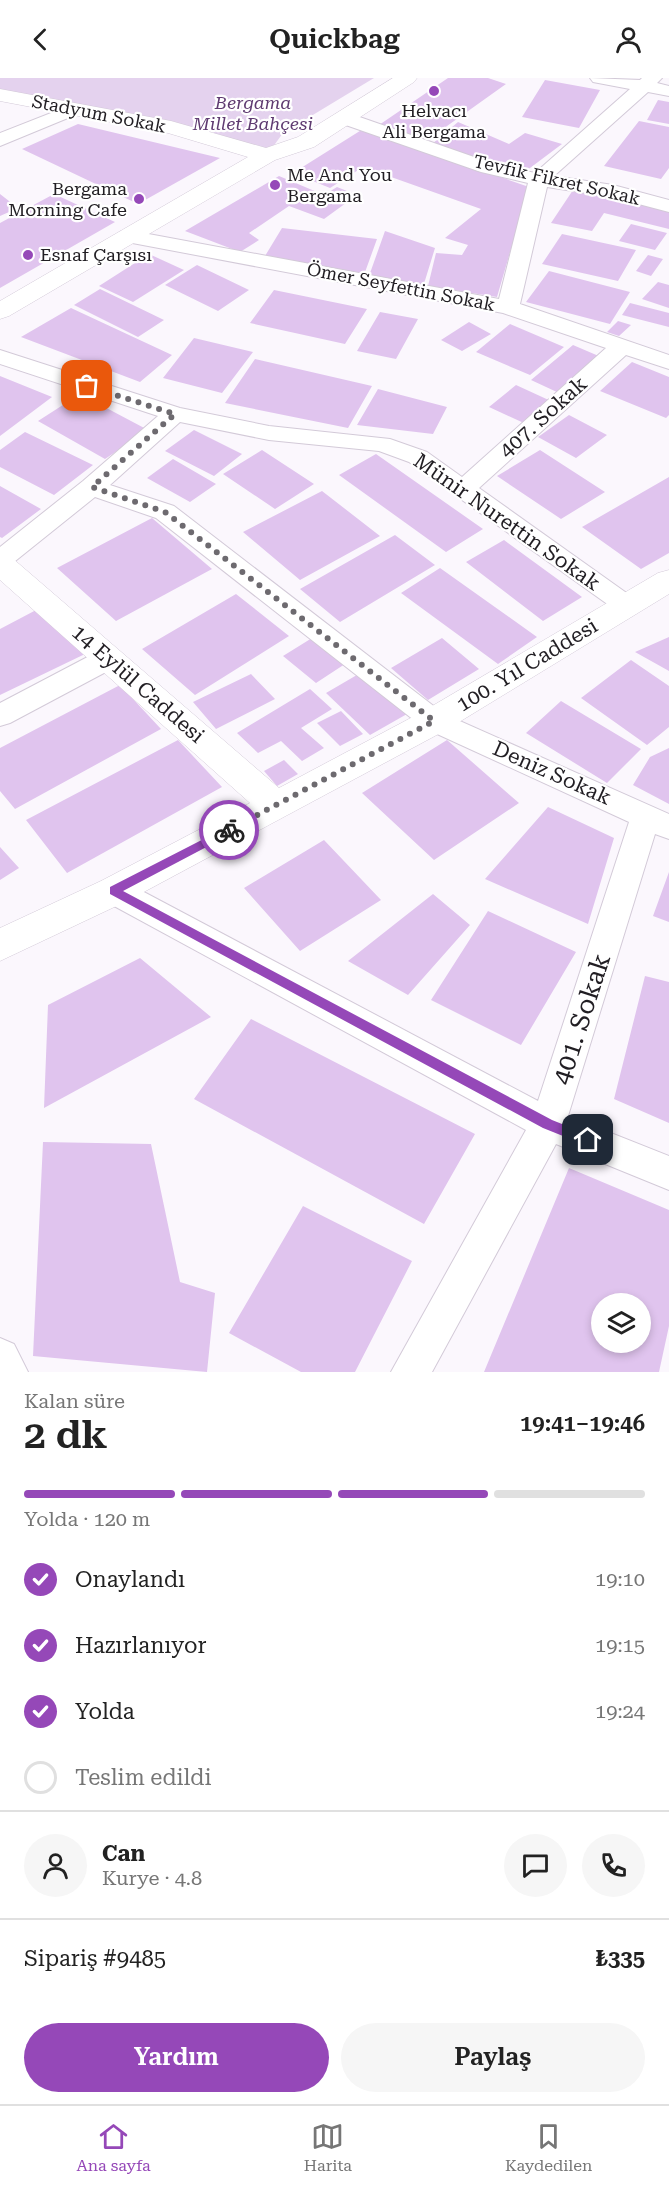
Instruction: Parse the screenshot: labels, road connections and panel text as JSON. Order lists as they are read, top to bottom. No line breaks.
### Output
{"streets":{"main road":["Stadyum Sokak","100. Yıl Caddesi","14 Eylül Caddesi"],"street":["Tevfik Fikret Sokak","Ömer Seyfettin Sokak","407. Sokak","Münir Nurettin Sokak","Deniz Sokak","401. Sokak"]},"crossings":[["Ömer Seyfettin Sokak","407. Sokak"],["407. Sokak","Münir Nurettin Sokak"],["Münir Nurettin Sokak","100. Yıl Caddesi"],["100. Yıl Caddesi","14 Eylül Caddesi"],["100. Yıl Caddesi","Deniz Sokak"],["Deniz Sokak","401. Sokak"]],"parks":["Bergama Millet Bahçesi"],"places":["Helvacı Ali Bergama","Me And You Bergama","Bergama Morning Cafe","Esnaf Çarşısı"],"page":{"header":"Quickbag","heading":["2 dk","Kalan süre","19:41–19:46"],"panel":["Can","Kurye · 4.8","Sipariş #9485","₺335"],"bar":"Yolda · 120 m","list":[["Onaylandı","19:10"],["Hazırlanıyor","19:15"],["Yolda","19:24"],"Teslim edildi"],"buttons":["Yardım","Paylaş"],"tabs":["Ana sayfa","Harita","Kaydedilen"]}}
